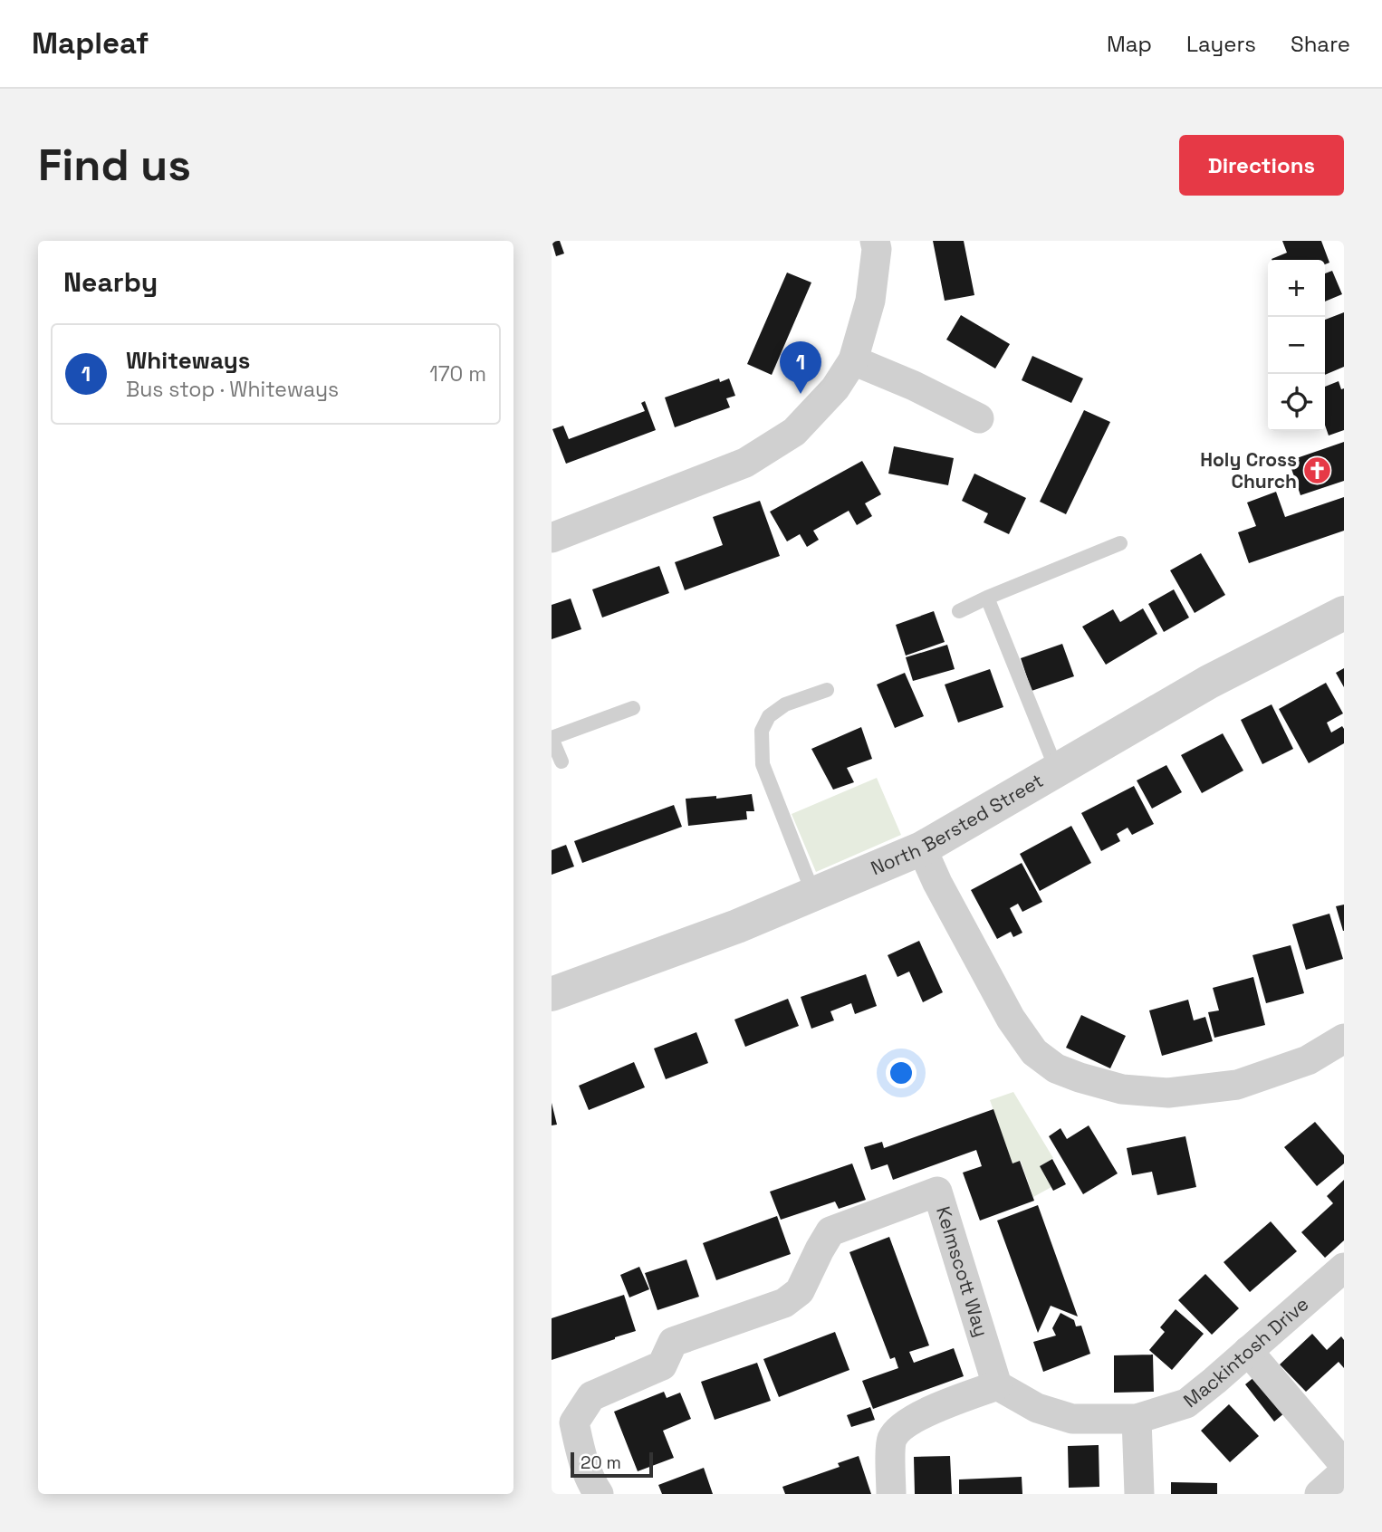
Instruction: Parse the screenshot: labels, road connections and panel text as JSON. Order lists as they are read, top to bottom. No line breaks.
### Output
{"streets":{"street":["North Bersted Street","Kelmscott Way","Mackintosh Drive"]},"places":{"church":["Holy Cross Church"]},"scale_bar":"20 m","page":{"header":"Mapleaf","nav":["Map","Layers","Share"],"buttons":"Directions","title":"Find us","heading":"Nearby","map_buttons":["+","−"],"list":[{"mark":"1","name":"Whiteways","note":"Bus stop · Whiteways","value":"170 m"}],"pins":"1","scale":"20 m"}}
